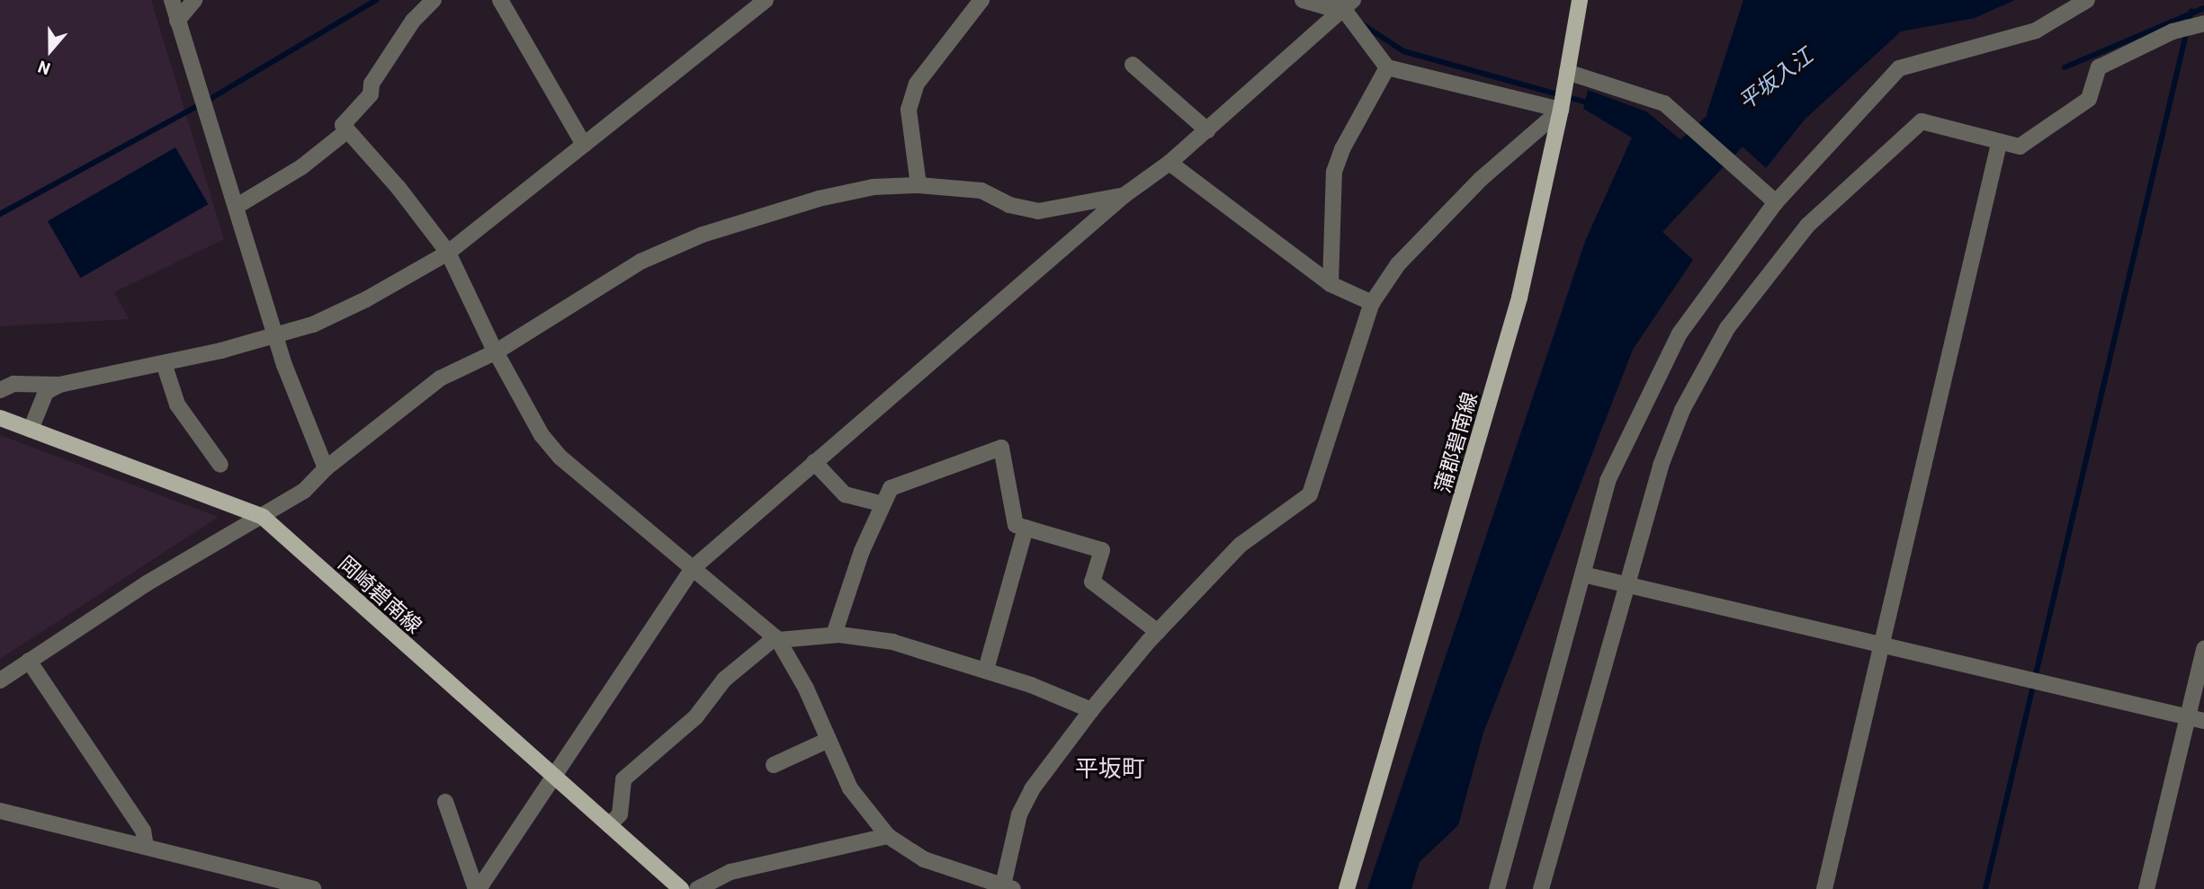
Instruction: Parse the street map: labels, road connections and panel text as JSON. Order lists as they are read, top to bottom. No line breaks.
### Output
{"streets":{"main road":["蒲郡碧南線","岡崎碧南線"]},"districts":["平坂町"],"water":["平坂入江"],"north":"bottom"}
